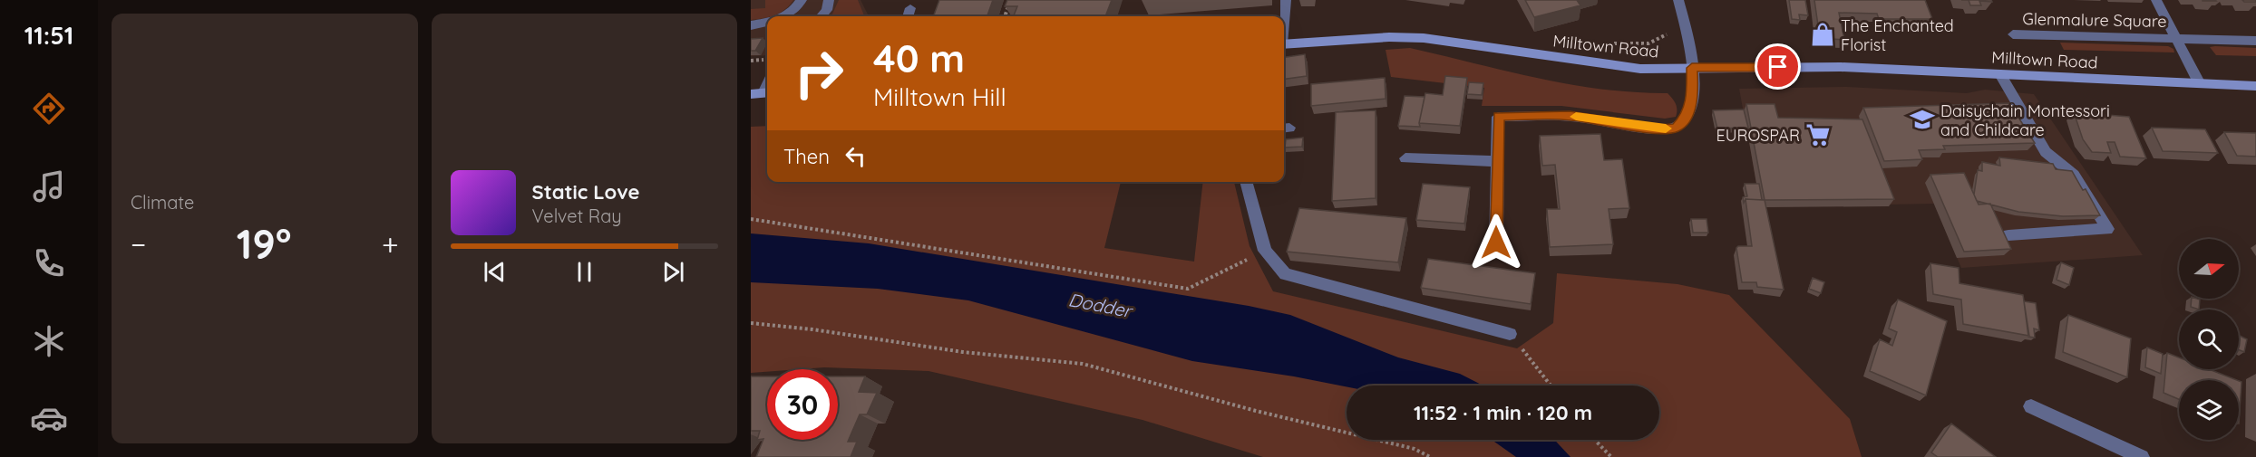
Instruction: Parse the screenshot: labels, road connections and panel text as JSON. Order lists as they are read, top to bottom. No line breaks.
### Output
{"streets":{"main road":["Milltown Road"],"street":["Glenmalure Square"]},"crossings":[["Glenmalure Square","Milltown Road"]],"water":["Dodder"],"places":{"shop":["The Enchanted Florist"],"school or university":["Daisychain Montessori and Childcare"],"supermarket":["EUROSPAR"]},"north":"right","page":{"tabs":"11:51","tile":"Climate","turn":["40 m","Milltown Hill"],"then":"Then","song":["Static Love","Velvet Ray"],"heat":["−","19°","+"],"limit":"30","trip":"11:52 · 1 min · 120 m"}}
